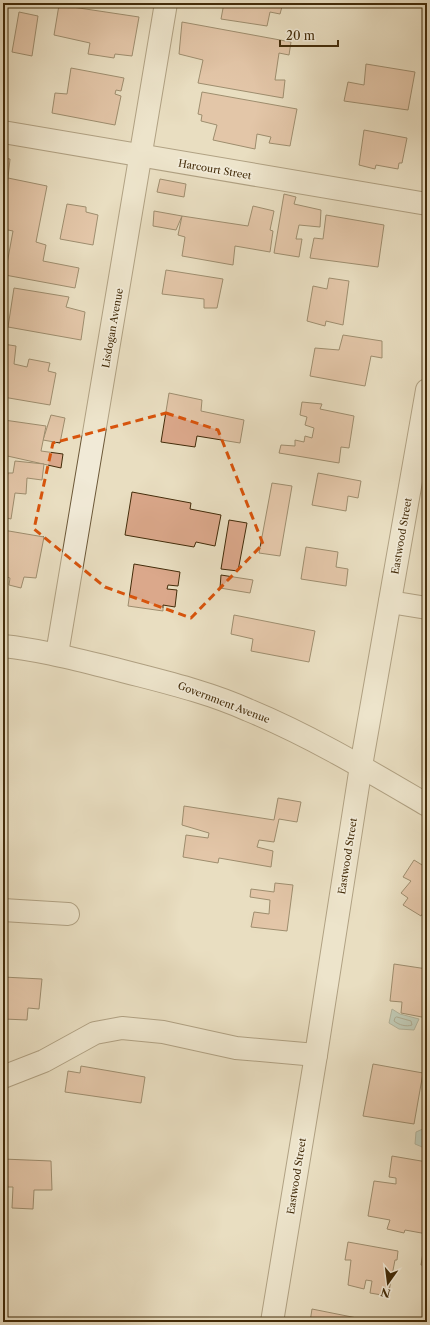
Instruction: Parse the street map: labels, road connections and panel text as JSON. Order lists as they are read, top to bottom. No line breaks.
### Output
{"streets":{"street":["Harcourt Street","Lisdogan Avenue","Eastwood Street","Government Avenue"]},"crossings":[["Harcourt Street","Lisdogan Avenue"],["Lisdogan Avenue","Government Avenue"],["Eastwood Street","Government Avenue"]],"scale_bar":"20 m","north":"bottom"}
